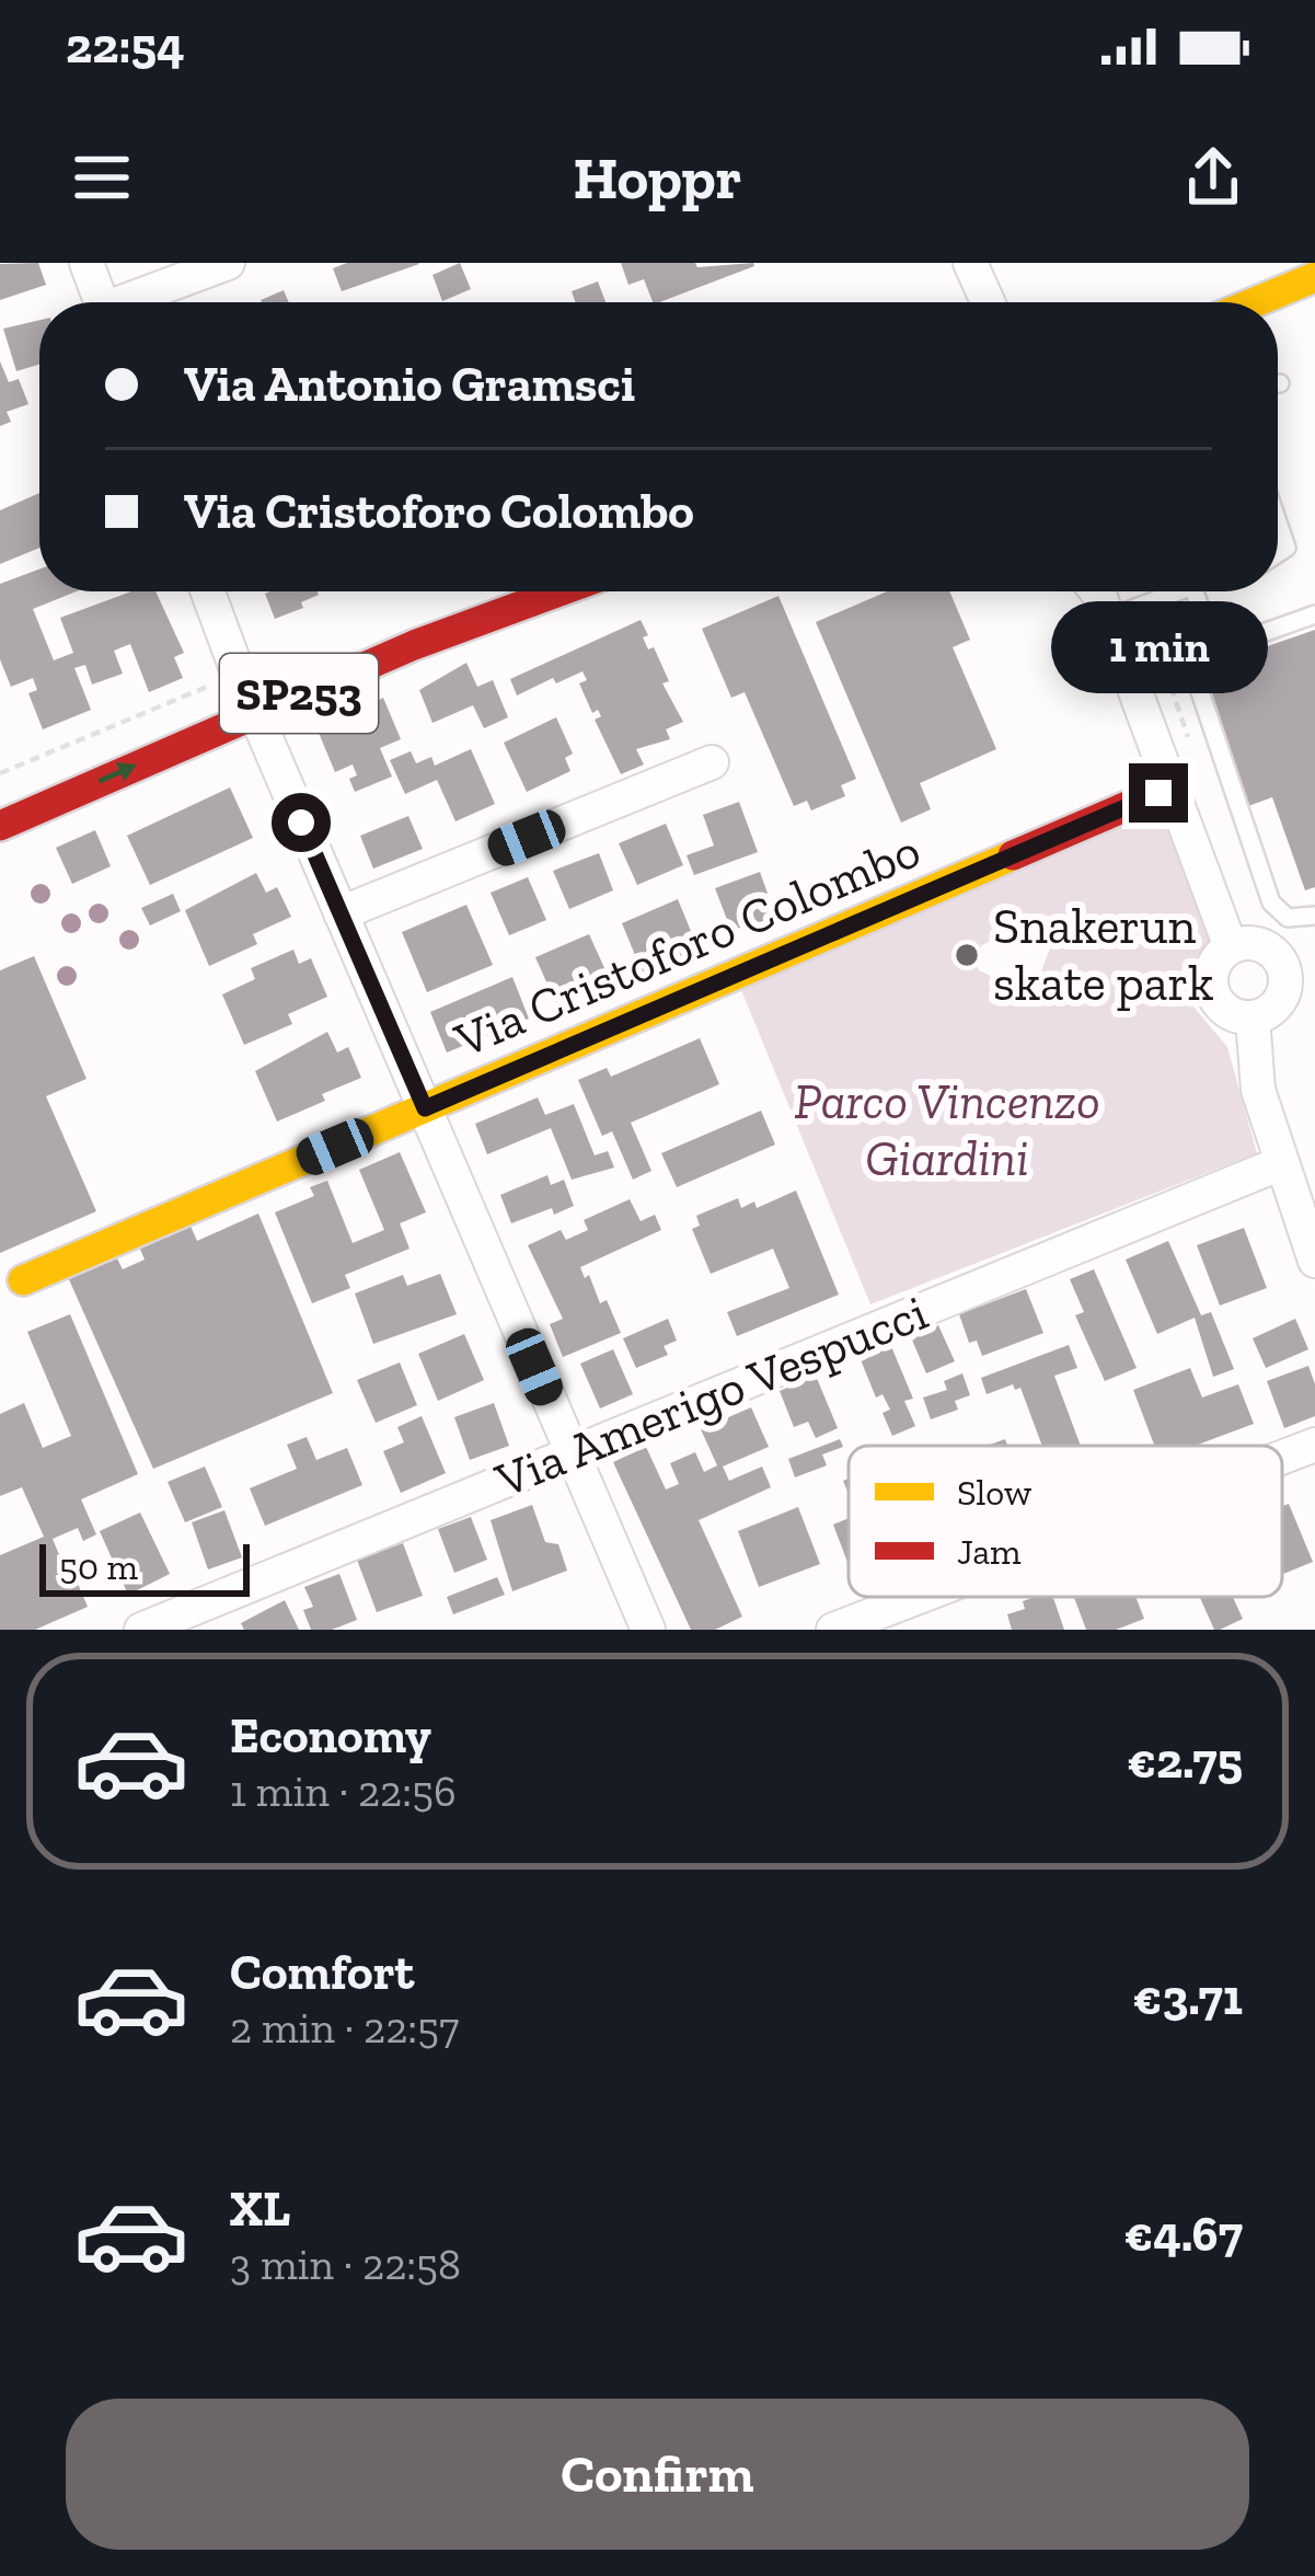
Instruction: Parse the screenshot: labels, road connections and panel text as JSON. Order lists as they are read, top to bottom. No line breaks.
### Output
{"streets":{"main road":["SP253","Via Cristoforo Colombo"],"street":["Via Amerigo Vespucci"]},"parks":["Parco Vincenzo Giardini"],"places":["Snakerun skate park"],"legend":["Slow","Jam"],"scale_bar":"50 m","page":{"status":"22:54","header":"Hoppr","banner":["Via Antonio Gramsci","Via Cristoforo Colombo"],"bubble":"1 min","scale":"50 m","list":[{"name":"Economy","note":"1 min · 22:56","value":"€2.75"},{"name":"Comfort","note":"2 min · 22:57","value":"€3.71"},{"name":"XL","note":"3 min · 22:58","value":"€4.67"}],"buttons":"Confirm"}}
